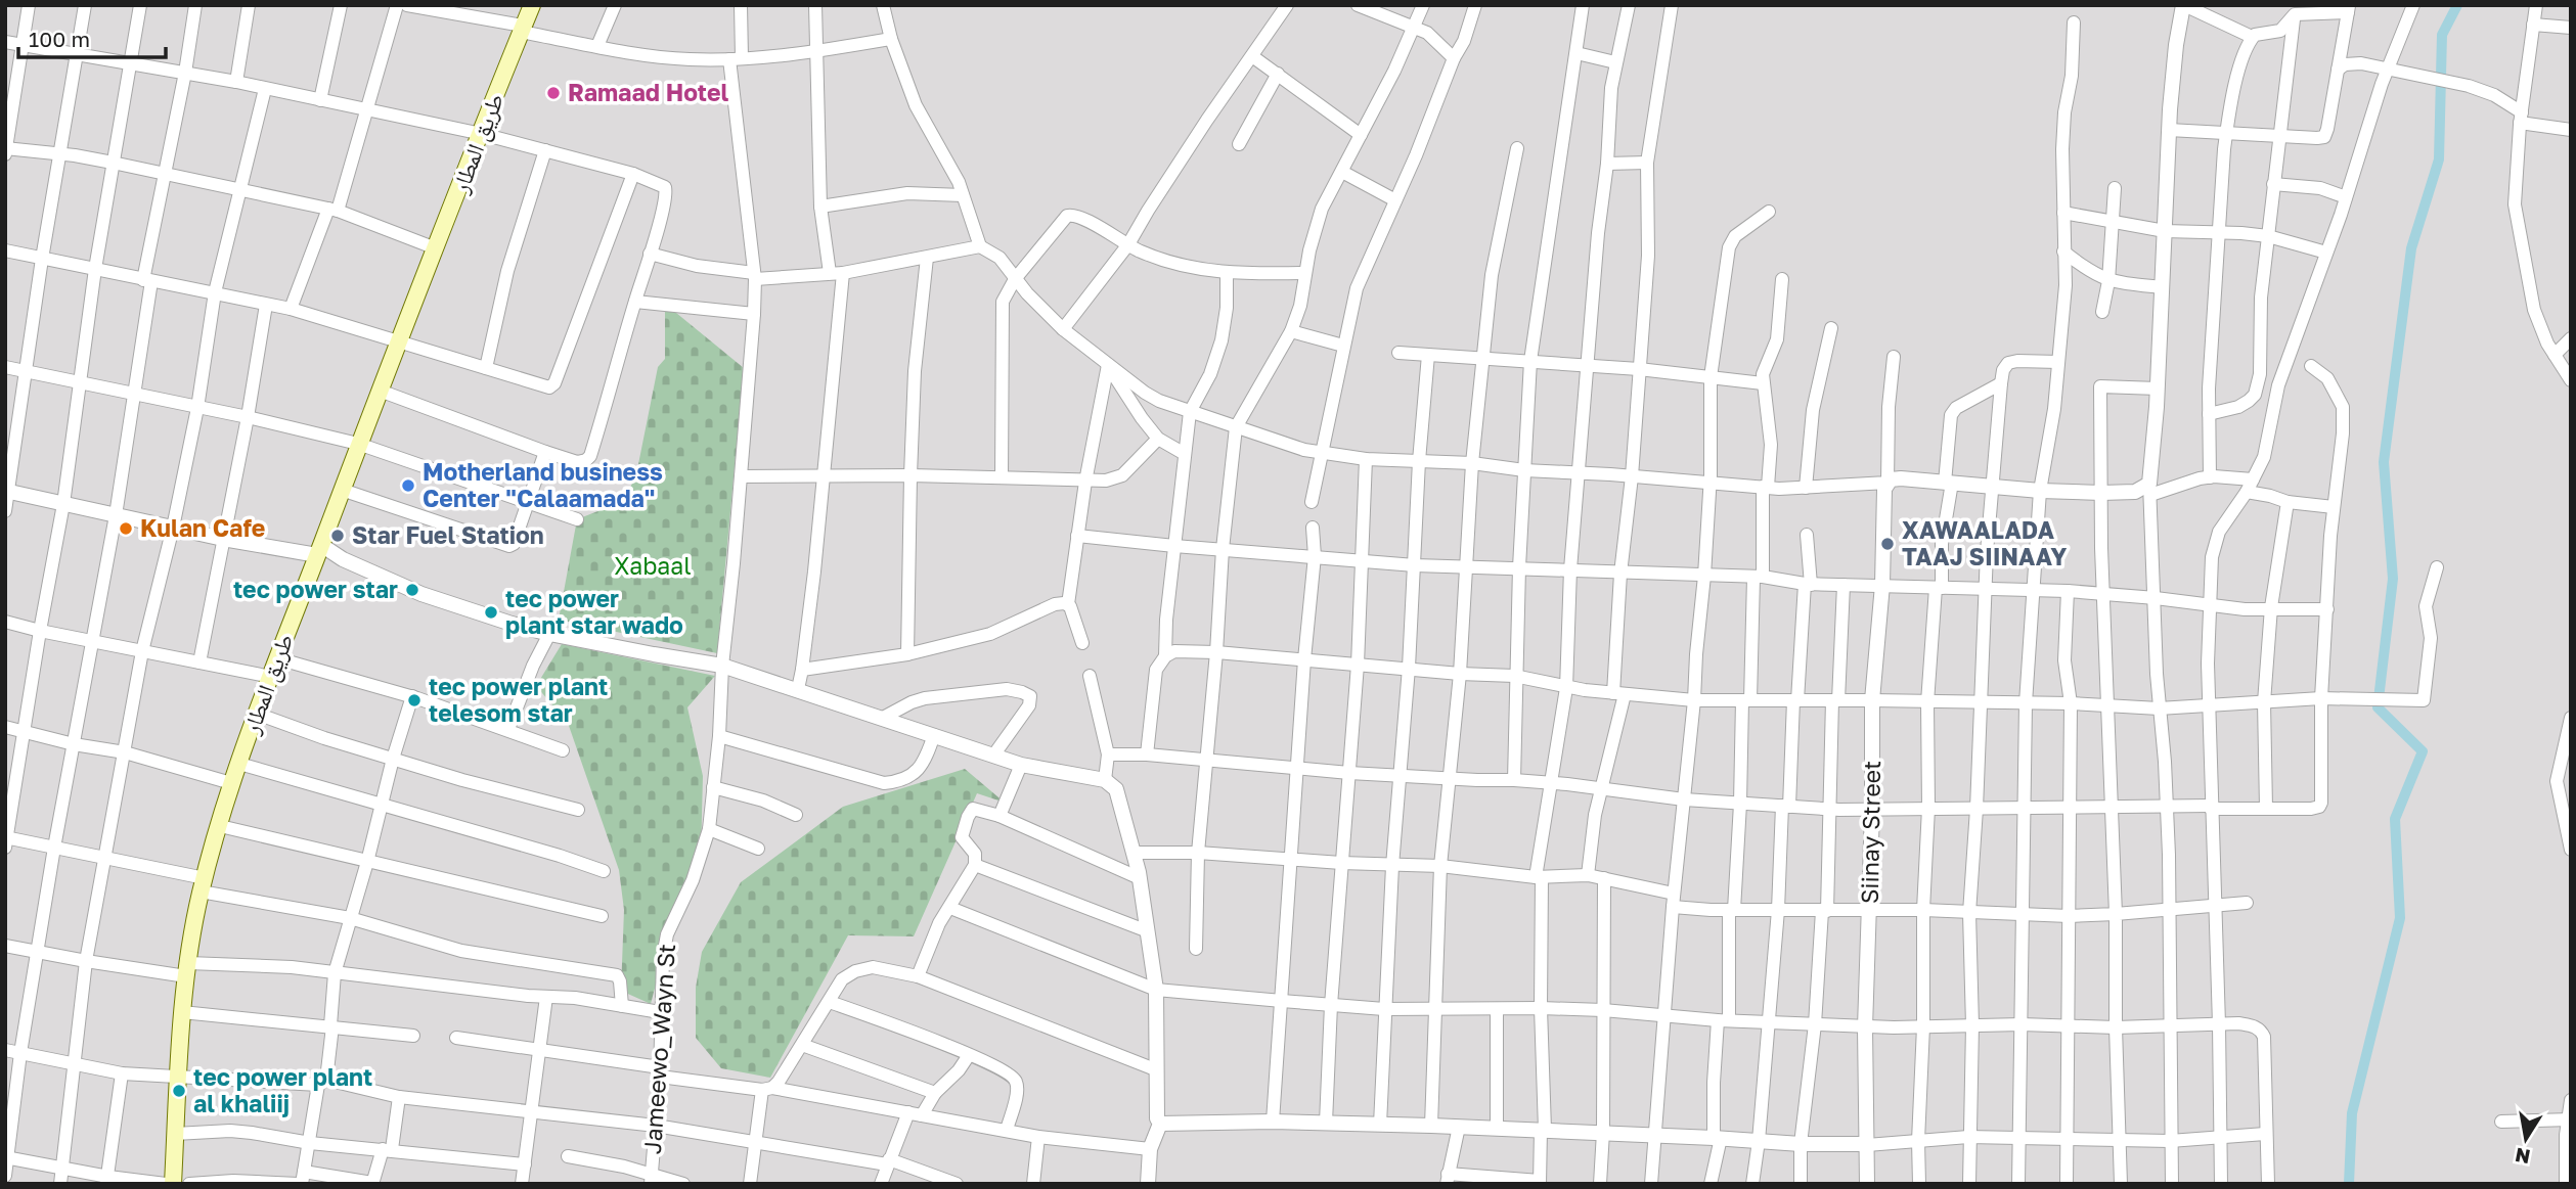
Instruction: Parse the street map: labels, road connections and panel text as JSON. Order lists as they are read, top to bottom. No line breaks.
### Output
{"streets":{"main road":["طريق المطار"],"street":["Siinay Street","Jameewo_Wayn St"]},"parks":["Xabaal"],"places":["Ramaad Hotel","Motherland business Center \"Calaamada\"","Kulan Cafe","Star Fuel Station","XAWAALADA TAAJ SIINAAY","tec power star","tec power plant star wado","tec power plant telesom star","tec power plant al khaliij"],"scale_bar":"100 m","north":"bottom"}
